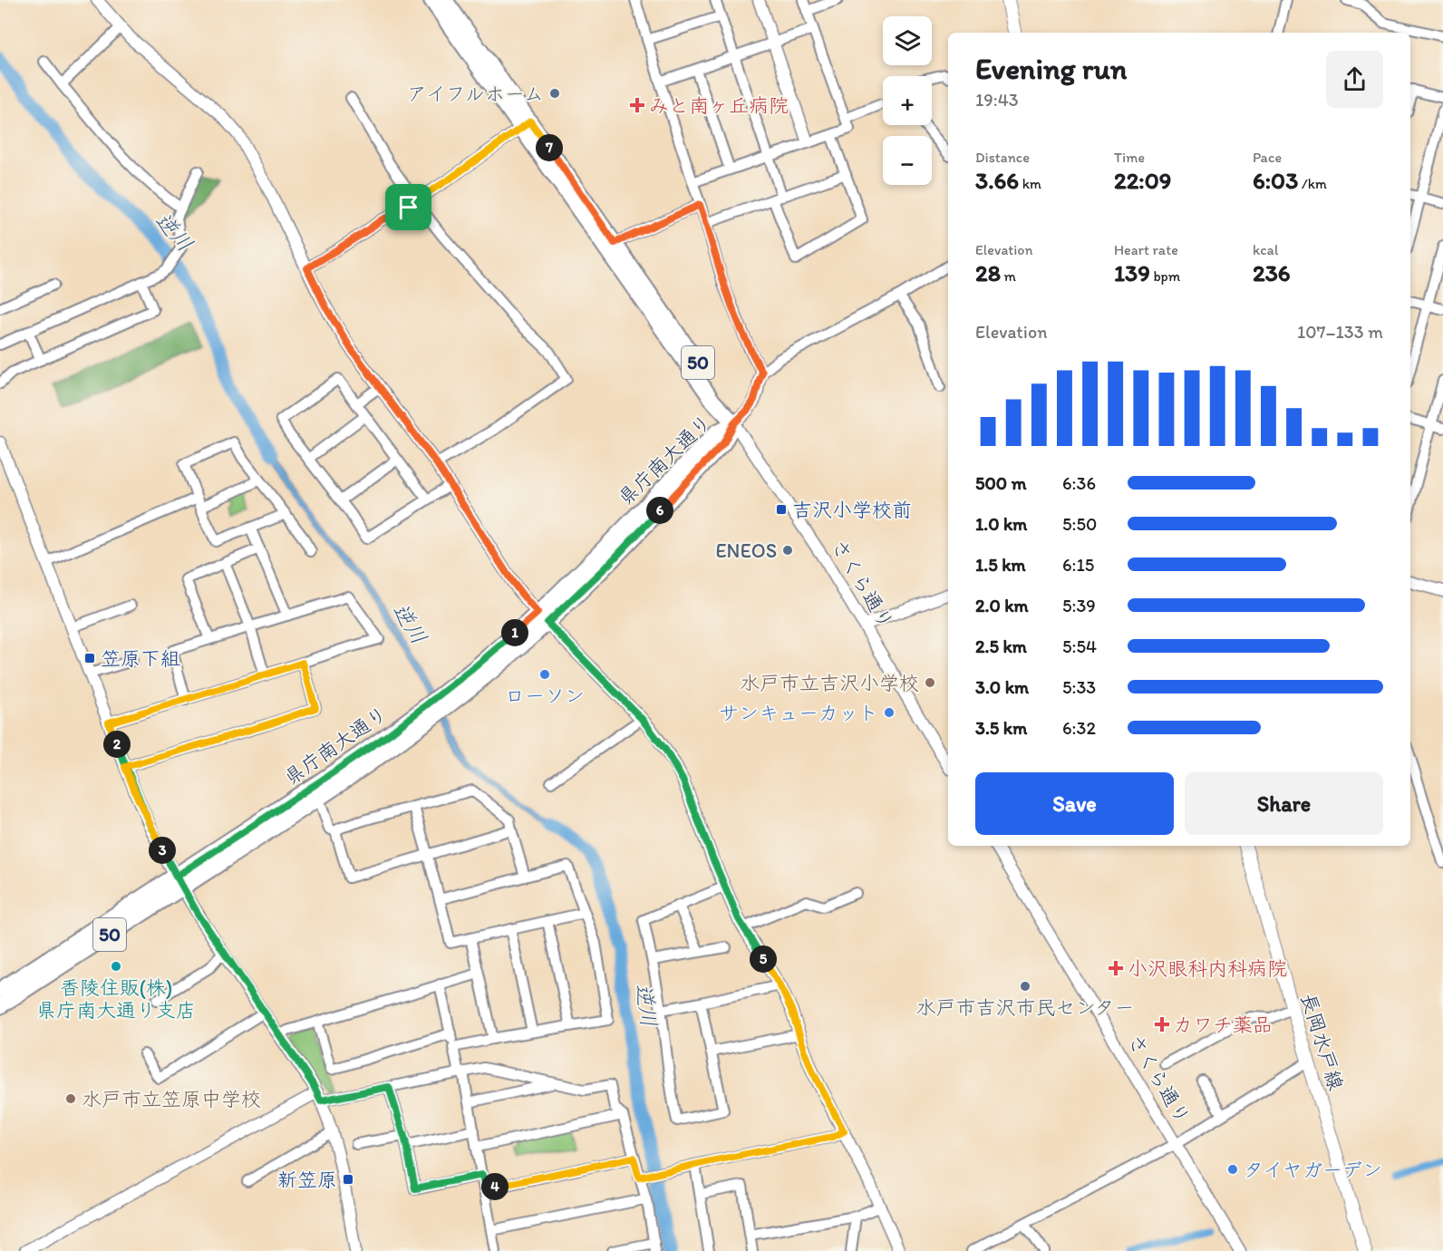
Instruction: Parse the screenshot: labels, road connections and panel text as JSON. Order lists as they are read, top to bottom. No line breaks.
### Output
{"streets":{"main road":["50","県庁南大通り","さくら通り","長岡水戸線"]},"crossings":[["県庁南大通り","さくら通り"]],"water":["逆川"],"places":{"other":["アイフルホーム","ENEOS","ローソン","水戸市立吉沢小学校","サンキューカット","香陵住販(株) 県庁南大通り支店","水戸市吉沢市民センター","水戸市立笠原中学校","タイヤガーデン"],"health":["みと南ヶ丘病院","小沢眼科内科病院","カワチ薬品"],"transit":["吉沢小学校前","笠原下組","新笠原"]},"page":{"map_buttons":["+","−"],"heading":["Evening run","19:43"],"stats":[["Distance","3.66 km"],["Time","22:09"],["Pace","6:03 /km"],["Elevation","28 m"],["Heart rate","139 bpm"],["kcal","236"]],"pins":["7","6","1","2","3","5","4"],"chart":["Elevation","107–133 m"],"list":[{"name":"500 m","note":"6:36"},{"name":"1.0 km","note":"5:50"},{"name":"1.5 km","note":"6:15"},{"name":"2.0 km","note":"5:39"},{"name":"2.5 km","note":"5:54"},{"name":"3.0 km","note":"5:33"},{"name":"3.5 km","note":"6:32"}],"buttons":["Save","Share"]}}
